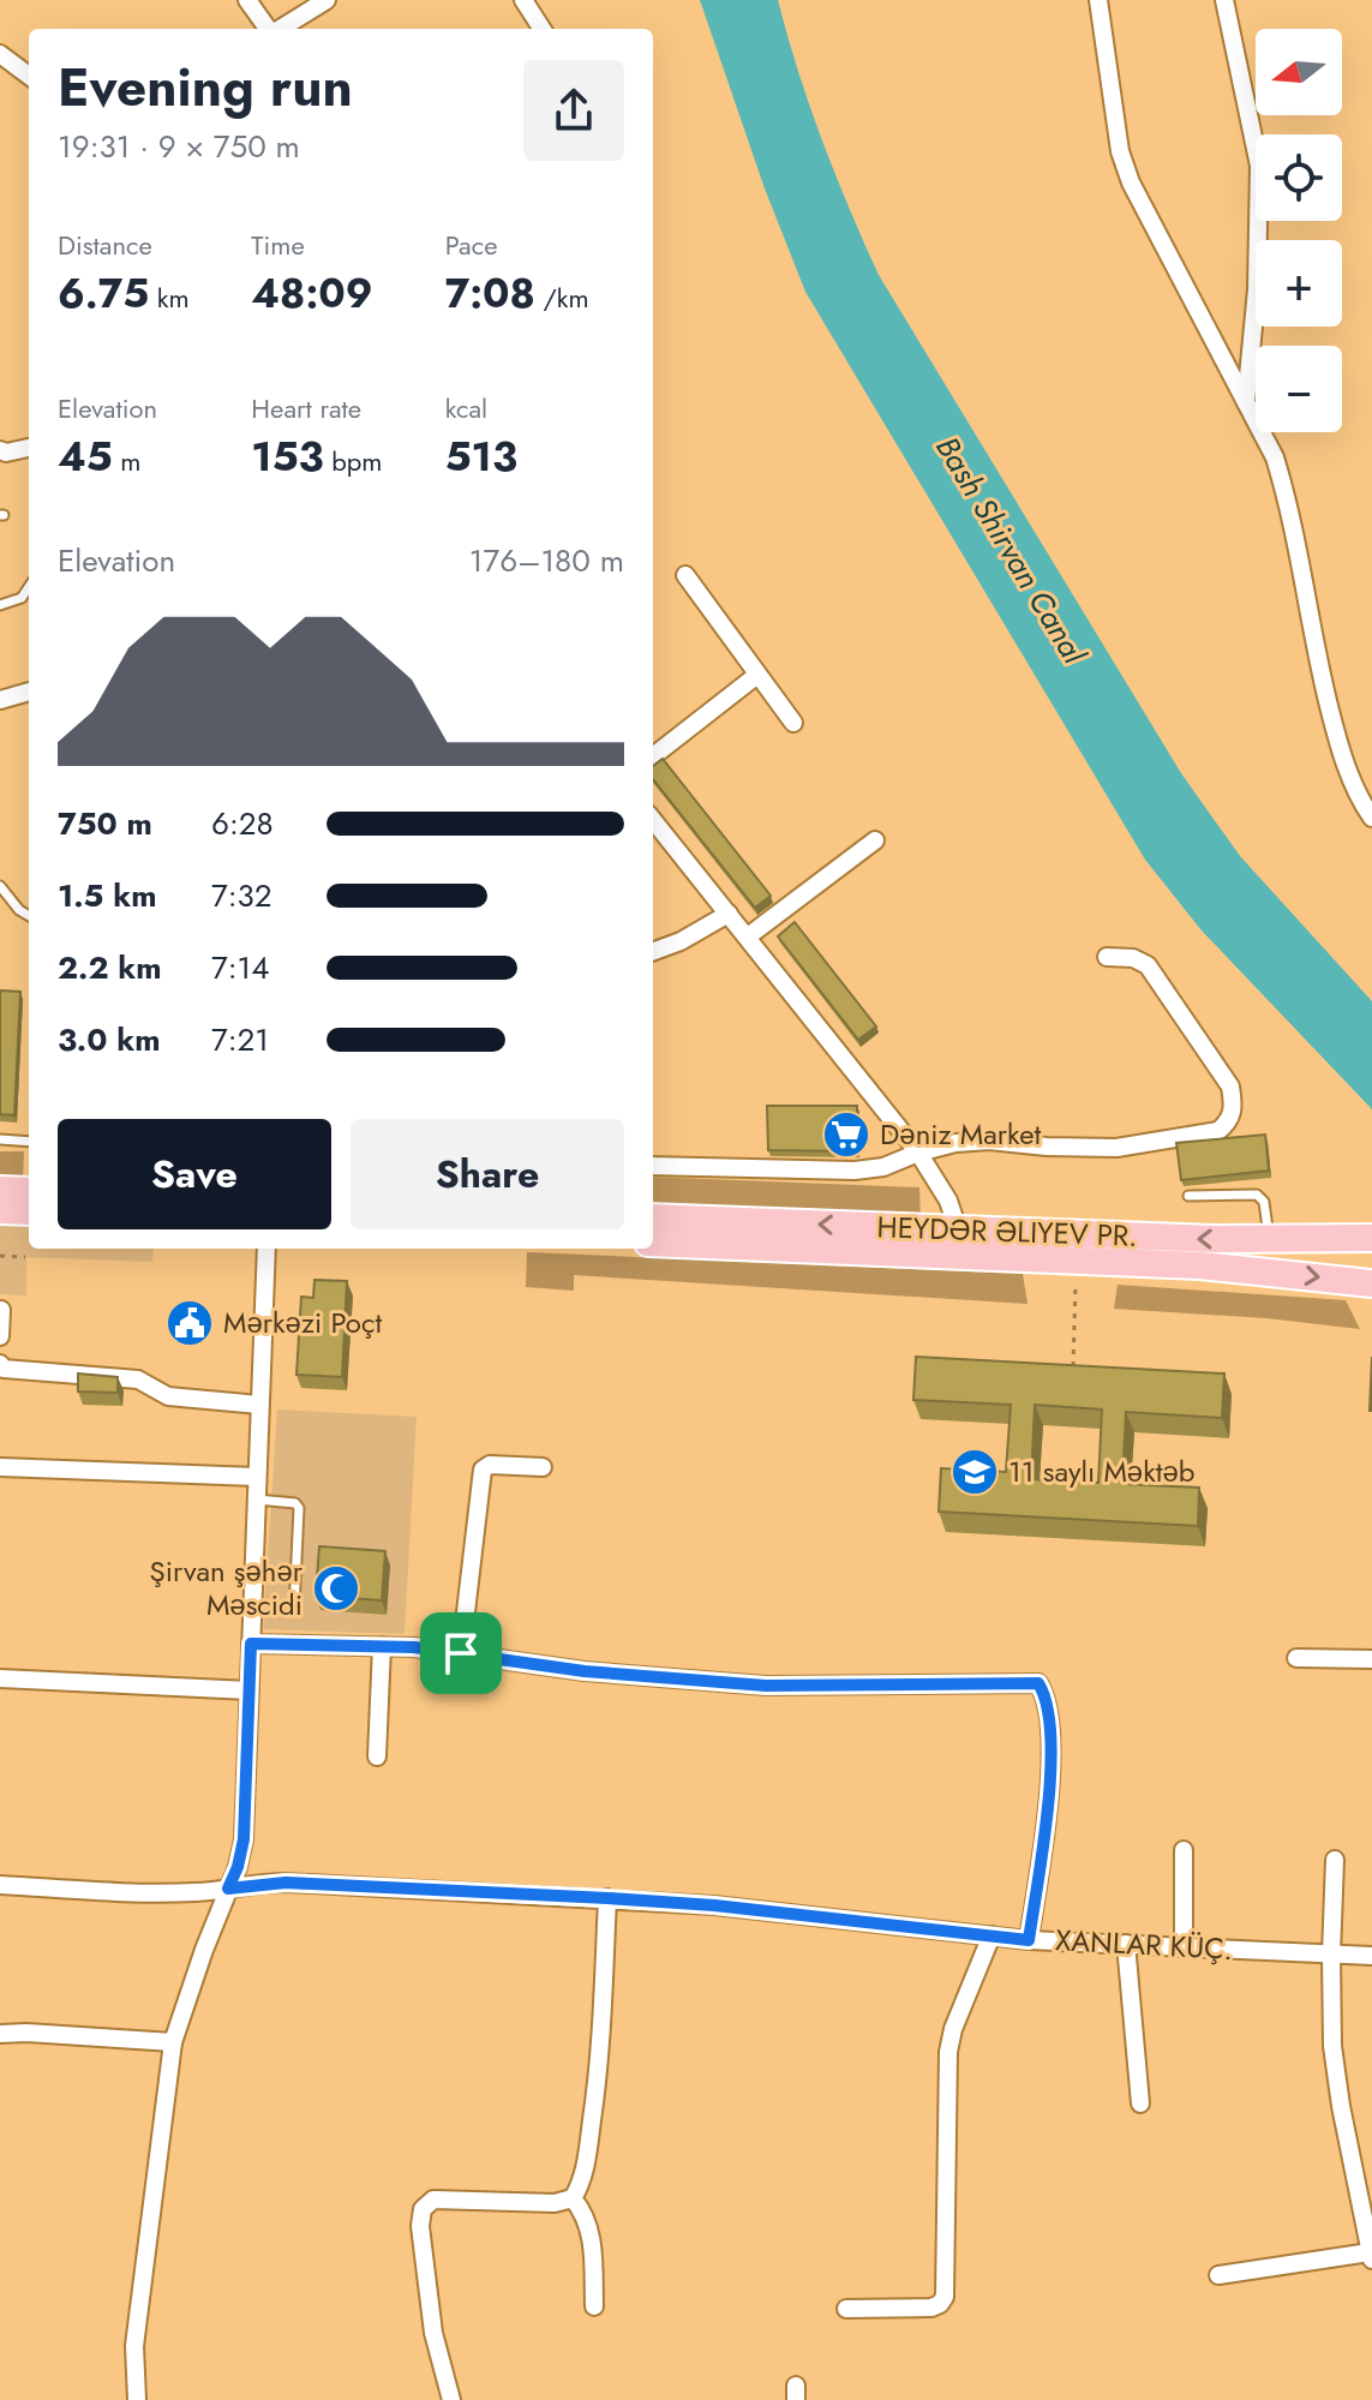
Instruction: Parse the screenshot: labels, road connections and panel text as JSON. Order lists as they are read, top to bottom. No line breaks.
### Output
{"streets":{"main road":["HEYDƏR ƏLIYEV PR."],"street":["XANLAR KÜÇ."]},"water":["Bash Shirvan Canal"],"places":{"supermarket":["Dəniz Market"],"public building":["Mərkəzi Poçt"],"school or university":["11 saylı Məktəb"],"mosque":["Şirvan şəhər Məscidi"]},"north":"left","page":{"map_buttons":["+","−"],"heading":["Evening run","19:31 · 9 × 750 m"],"stats":[["Distance","6.75 km"],["Time","48:09"],["Pace","7:08 /km"],["Elevation","45 m"],["Heart rate","153 bpm"],["kcal","513"]],"chart":["Elevation","176–180 m"],"list":[{"name":"750 m","note":"6:28"},{"name":"1.5 km","note":"7:32"},{"name":"2.2 km","note":"7:14"},{"name":"3.0 km","note":"7:21"}],"buttons":["Save","Share"]}}
